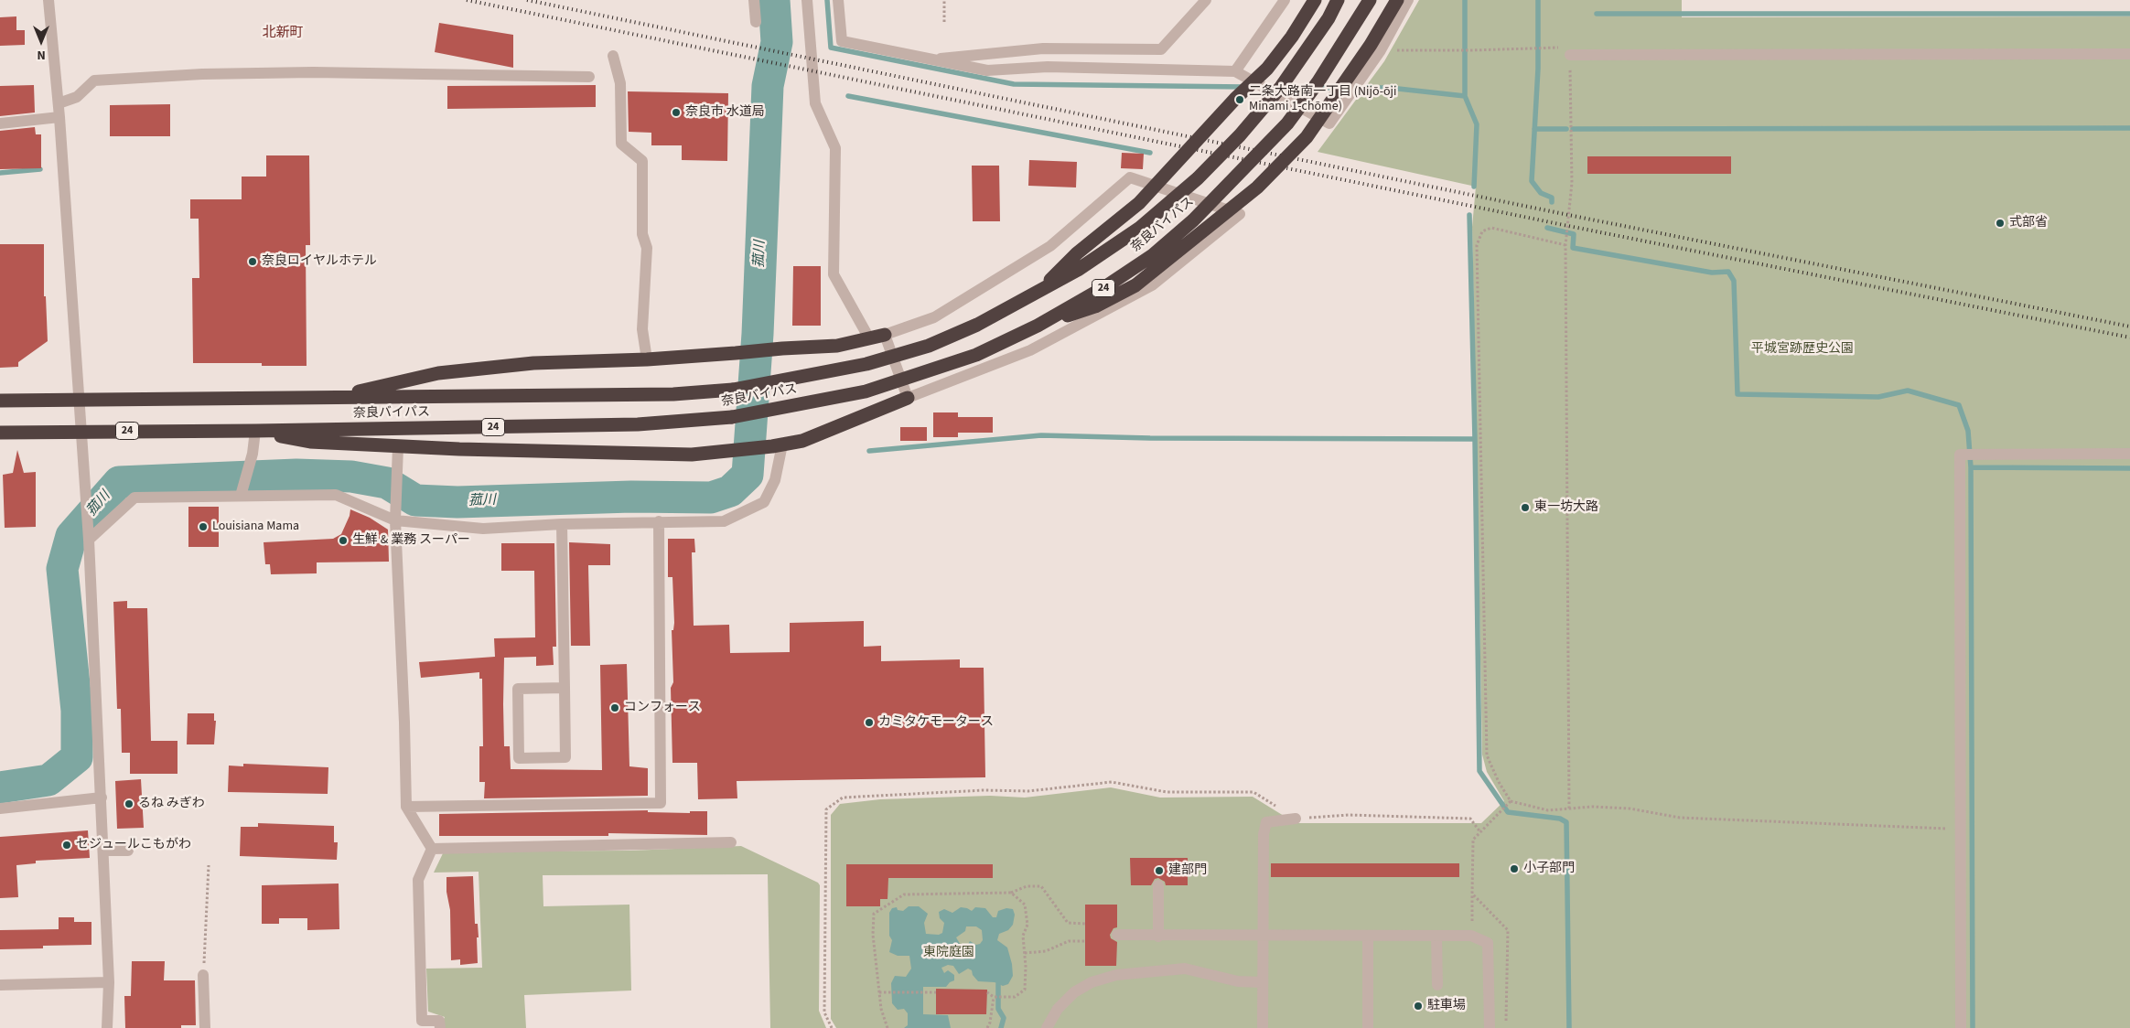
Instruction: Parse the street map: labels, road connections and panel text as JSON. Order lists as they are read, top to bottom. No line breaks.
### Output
{"streets":{"highway":["奈良バイパス","24"]},"crossings":[["奈良バイパス","24"]],"districts":["北新町"],"water":["菰川"],"parks":["平城宮跡歴史公園","東院庭園"],"places":["二条大路南一丁目 (Nijō-ōji Minami 1-chōme)","奈良市 水道局","式部省","奈良ロイヤルホテル","東一坊大路","Louisiana Mama","生鮮 & 業務 スーパー","コンフォース","カミタケモータース","るね みぎわ","セジュールこもがわ","小子部門","建部門","駐車場"],"north":"bottom"}
